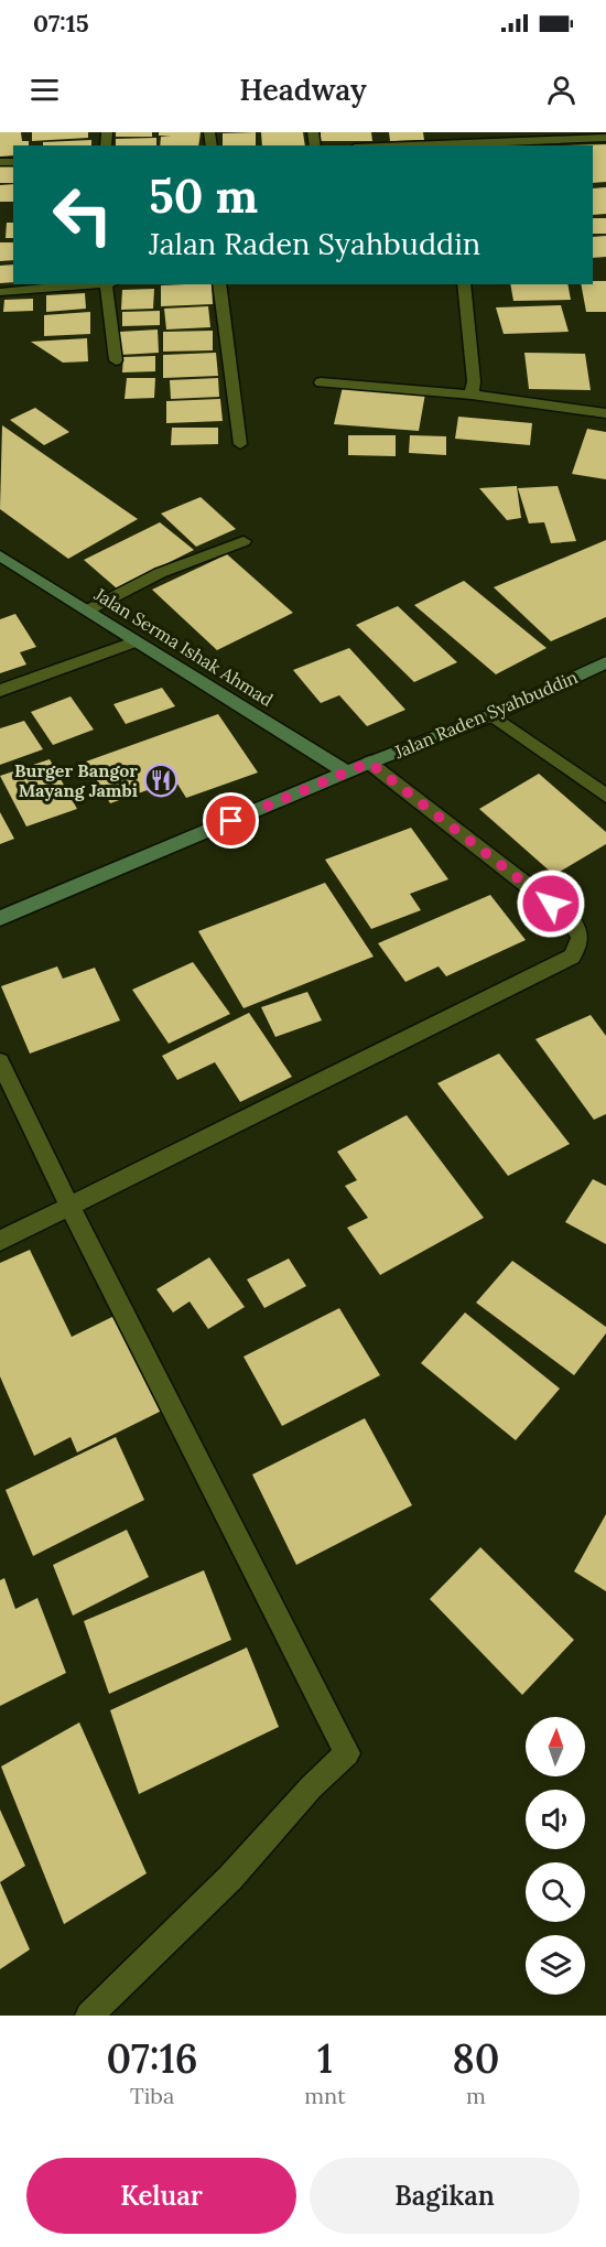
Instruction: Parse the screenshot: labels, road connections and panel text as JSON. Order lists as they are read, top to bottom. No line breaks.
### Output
{"streets":{"main road":["Jalan Serma Ishak Ahmad","Jalan Raden Syahbuddin"]},"crossings":[["Jalan Serma Ishak Ahmad","Jalan Raden Syahbuddin"]],"places":{"restaurant":["Burger Bangor Mayang Jambi"]},"north":"top","page":{"status":"07:15","header":"Headway","turn":["50 m","Jalan Raden Syahbuddin"],"eta":["07:16","Tiba","1","mnt","80","m"],"buttons":["Keluar","Bagikan"]}}
